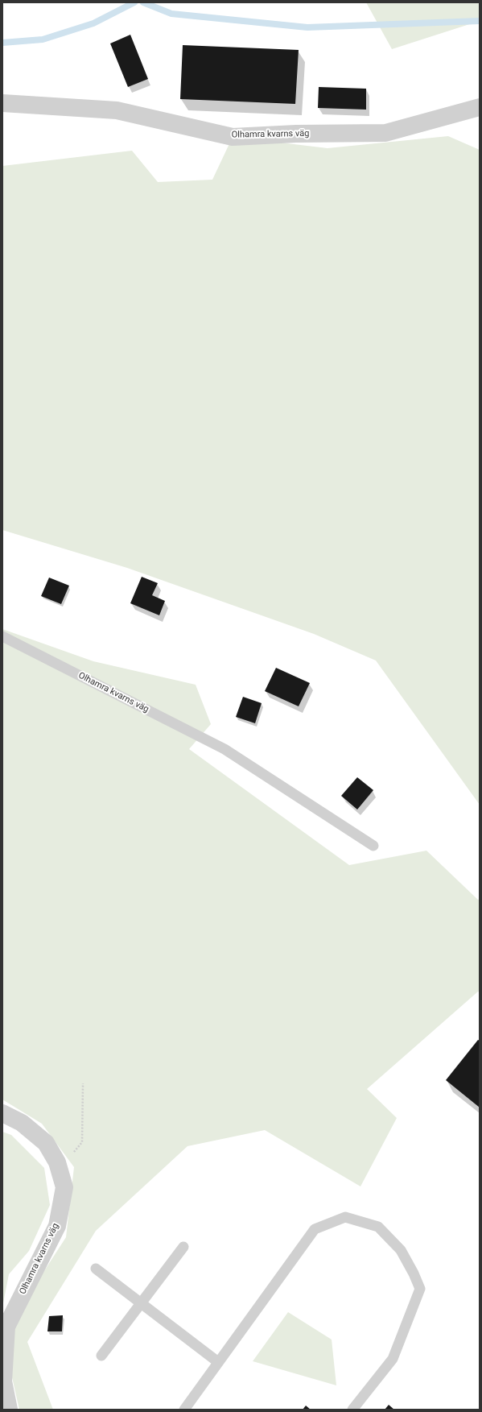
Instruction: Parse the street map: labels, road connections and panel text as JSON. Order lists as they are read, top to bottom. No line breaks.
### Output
{"streets":{"street":["Olhamra kvarns väg"]}}
